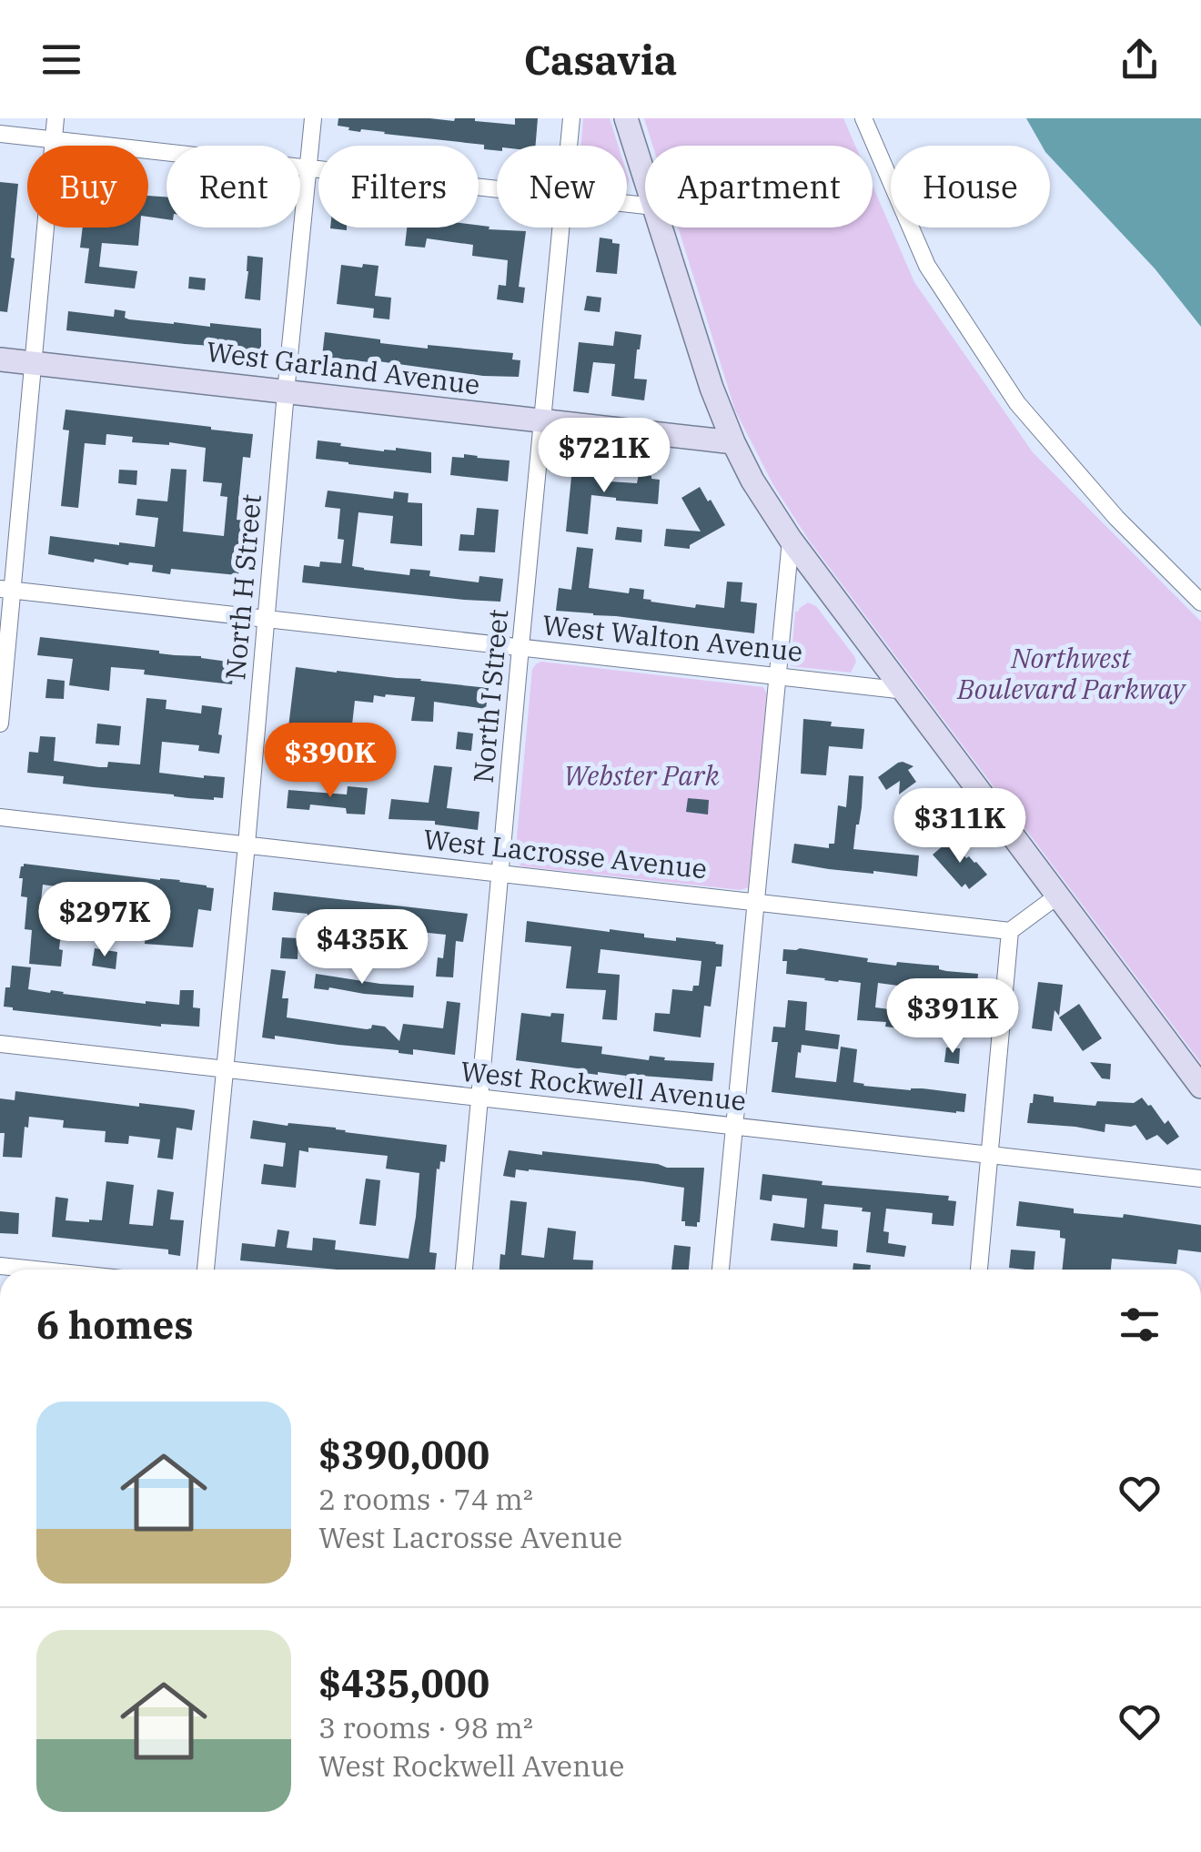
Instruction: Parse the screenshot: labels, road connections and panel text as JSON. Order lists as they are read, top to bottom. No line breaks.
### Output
{"streets":{"main road":["West Garland Avenue"],"street":["North H Street","West Walton Avenue","North I Street","West Lacrosse Avenue","West Rockwell Avenue"]},"crossings":[["West Garland Avenue","North H Street"],["West Garland Avenue","North I Street"],["North H Street","West Walton Avenue"],["North H Street","West Lacrosse Avenue"],["North H Street","West Rockwell Avenue"],["West Walton Avenue","North I Street"],["North I Street","West Lacrosse Avenue"],["North I Street","West Rockwell Avenue"]],"parks":["Northwest Boulevard Parkway","Webster Park"],"page":{"header":"Casavia","chip":["Buy","Rent","Filters","New","Apartment","House"],"price":["$721K","$390K","$311K","$297K","$435K","$391K"],"heading":"6 homes","list":[{"name":"$390,000","note":"2 rooms · 74 m² · West Lacrosse Avenue"},{"name":"$435,000","note":"3 rooms · 98 m² · West Rockwell Avenue"}]}}
